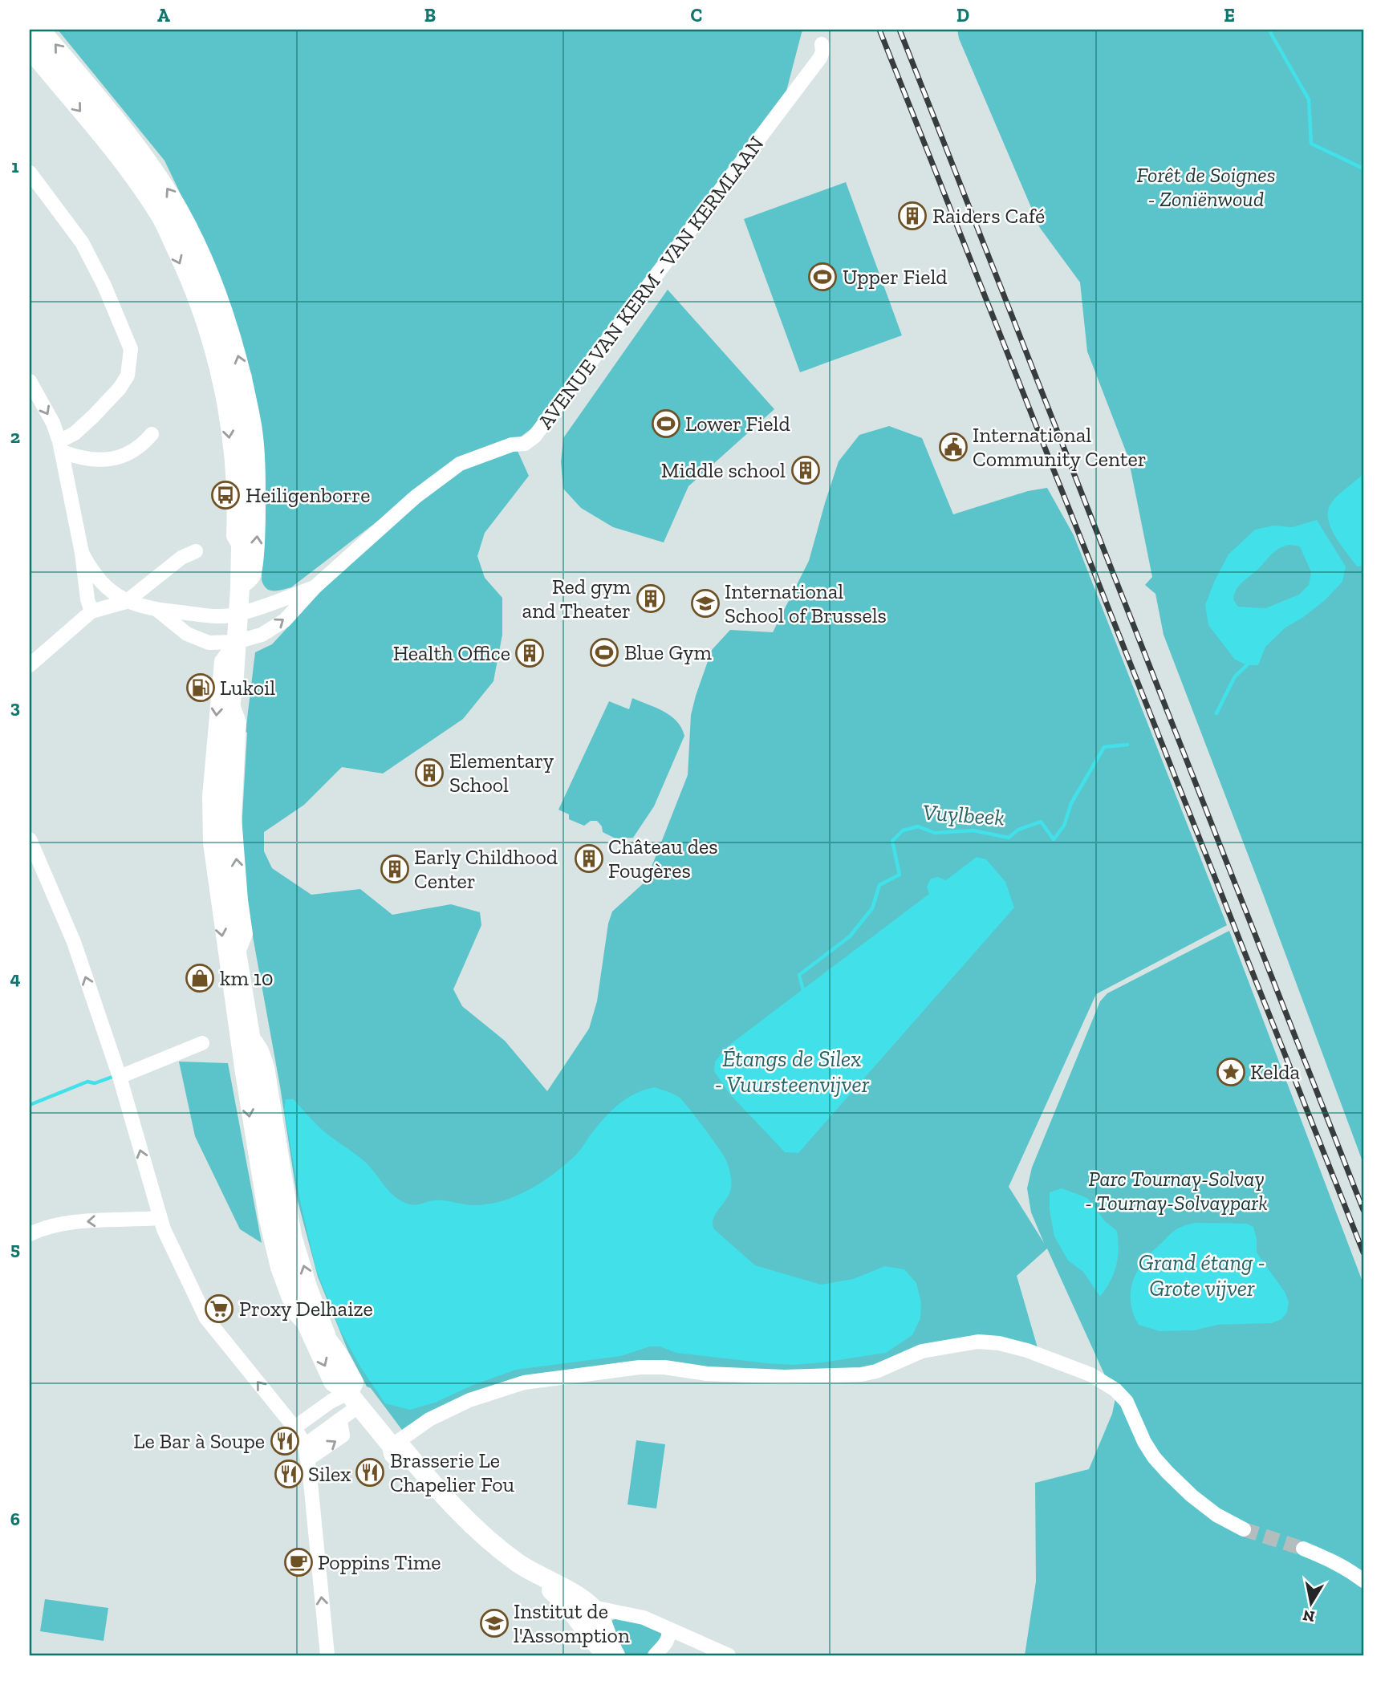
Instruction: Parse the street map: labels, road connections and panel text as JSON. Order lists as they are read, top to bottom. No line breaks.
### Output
{"streets":{"street":["AVENUE VAN KERM - VAN KERMLAAN"]},"water":["Vuylbeek","Étangs de Silex - Vuursteenvijver","Grand étang - Grote vijver"],"parks":["Forêt de Soignes - Zoniënwoud","Parc Tournay-Solvay - Tournay-Solvaypark"],"places":{"building":["Raiders Café","Middle school","Red gym and Theater","Health Office","Elementary School","Château des Fougères","Early Childhood Center"],"sports":["Upper Field","Lower Field","Blue Gym"],"public building":["International Community Center"],"bus stop":["Heiligenborre"],"school or university":["International School of Brussels","Institut de l'Assomption"],"fuel station":["Lukoil"],"shop":["km 10"],"place":["Kelda"],"supermarket":["Proxy Delhaize"],"restaurant":["Le Bar à Soupe","Brasserie Le Chapelier Fou","Silex"],"cafe":["Poppins Time"]},"north":"bottom","grid":{"columns":["A","B","C","D","E"],"rows":["1","2","3","4","5","6"]}}
